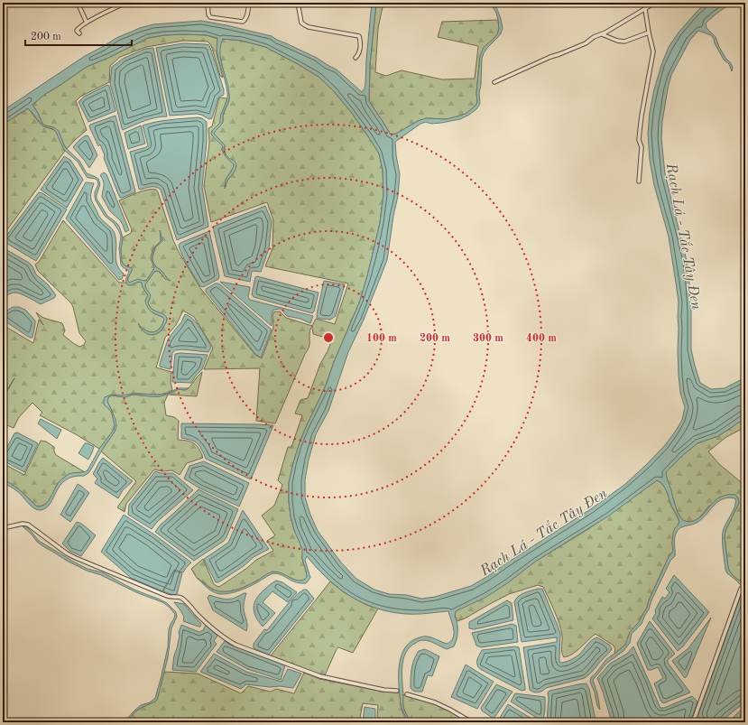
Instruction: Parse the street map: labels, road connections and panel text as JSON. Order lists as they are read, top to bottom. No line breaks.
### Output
{"water":["Rạch Lá - Tắc Tây Đen"],"scale_bar":"200 m","rings":["100 m","200 m","300 m","400 m"]}
